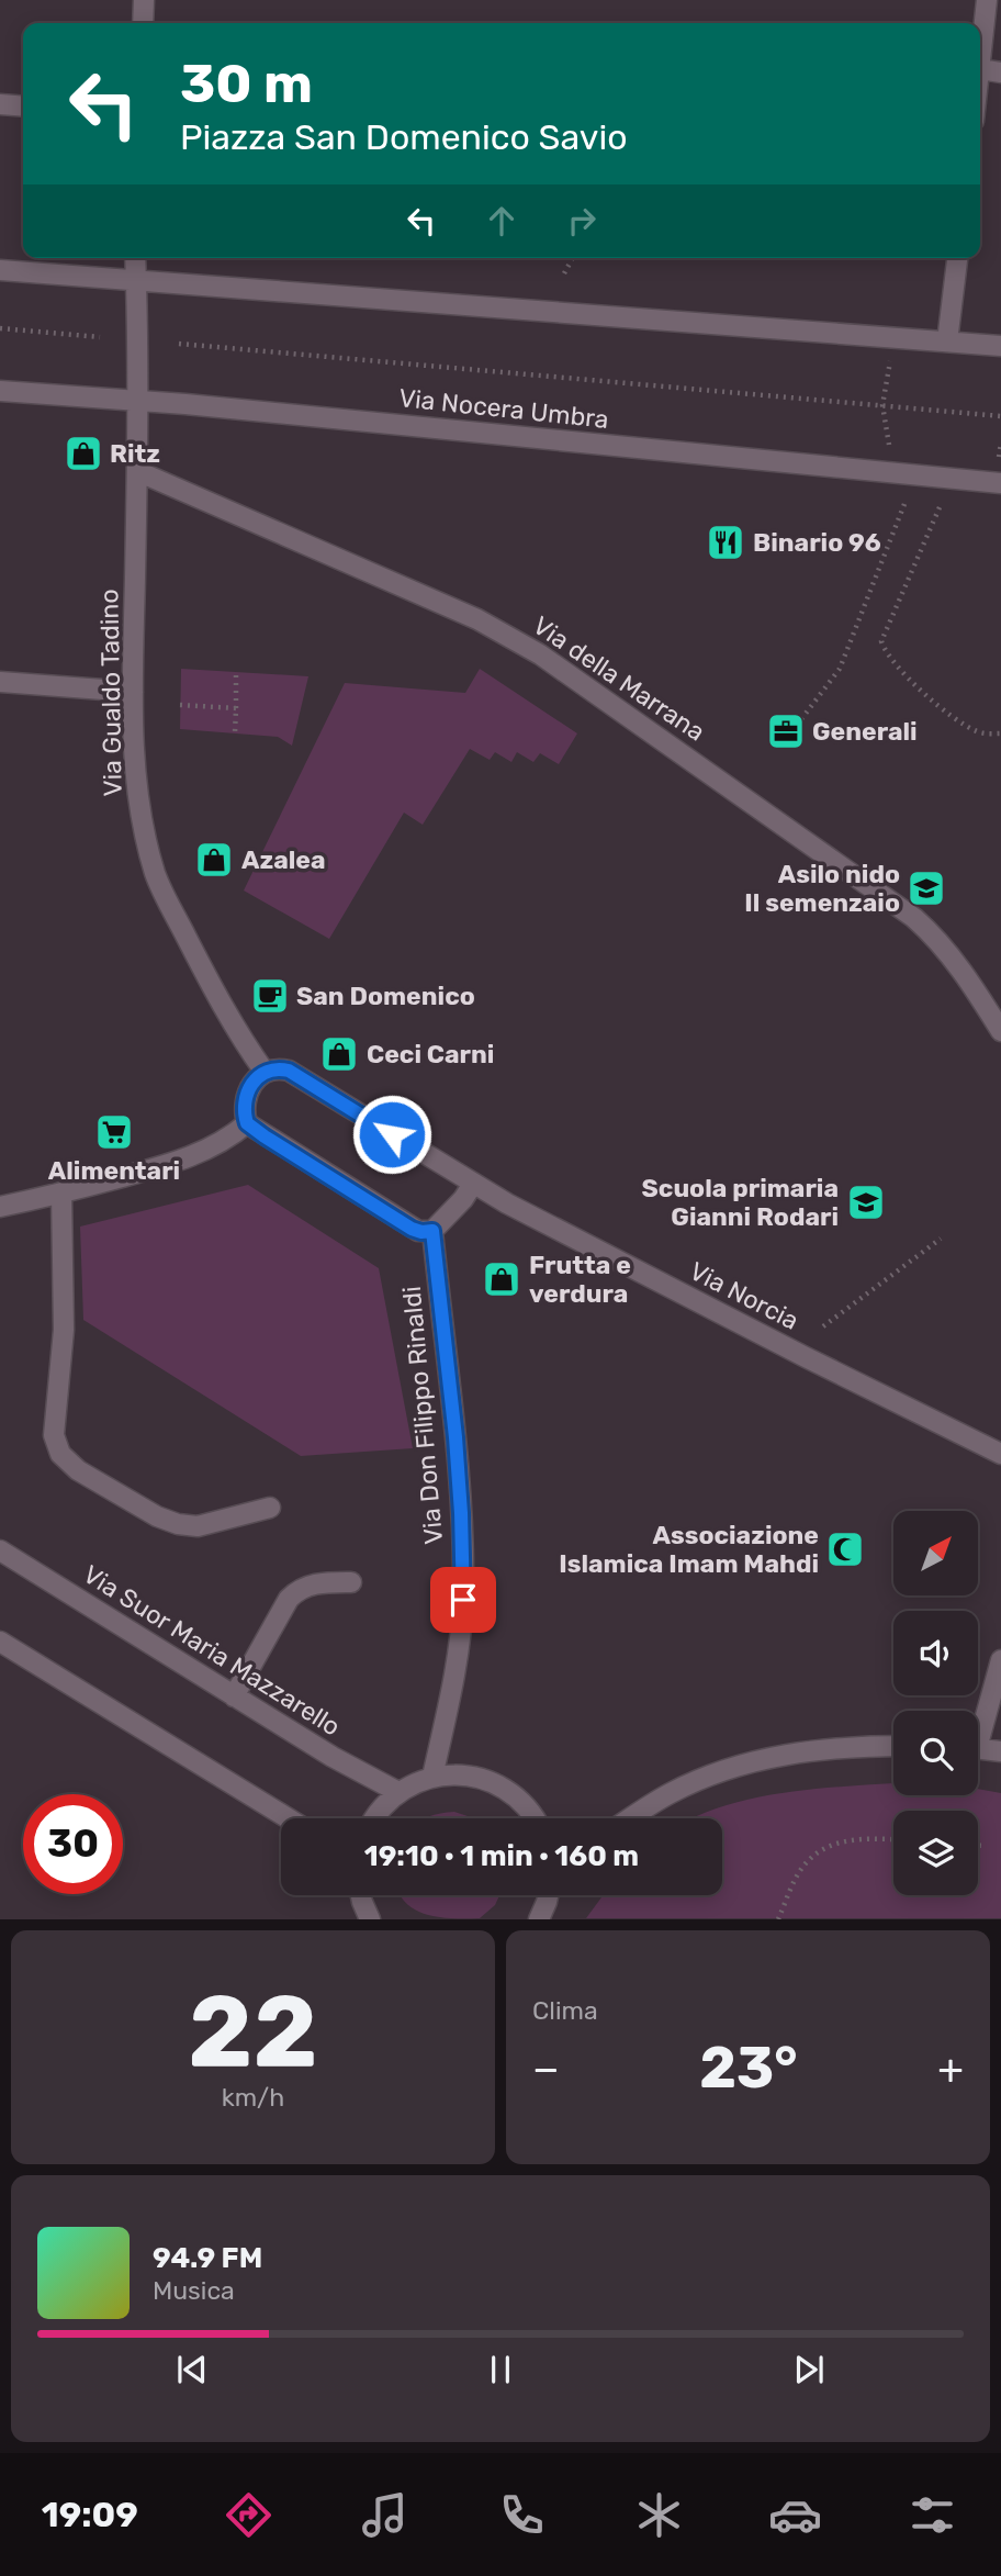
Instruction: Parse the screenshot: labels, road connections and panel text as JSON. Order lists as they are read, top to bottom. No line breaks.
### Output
{"streets":{"street":["Via Nocera Umbra","Via della Marrana","Via Gualdo Tadino","Via Norcia","Via Don Filippo Rinaldi","Via Suor Maria Mazzarello"]},"crossings":[["Via Nocera Umbra","Via Gualdo Tadino"],["Via della Marrana","Via Gualdo Tadino"],["Via Gualdo Tadino","Via Norcia"]],"places":{"shop":["Ritz","Azalea","Ceci Carni","Frutta e verdura"],"restaurant":["Binario 96"],"office":["Generali"],"school or university":["Asilo nido Il semenzaio","Scuola primaria Gianni Rodari"],"cafe":["San Domenico"],"supermarket":["Alimentari"],"mosque":["Associazione Islamica Imam Mahdi"]},"north":"top right","page":{"turn":["30 m","Piazza San Domenico Savio"],"limit":"30","trip":"19:10 · 1 min · 160 m","tile":[["22","km/h"],"Clima"],"heat":["−","23°","+"],"song":["94.9 FM","Musica"],"tabs":"19:09"}}
